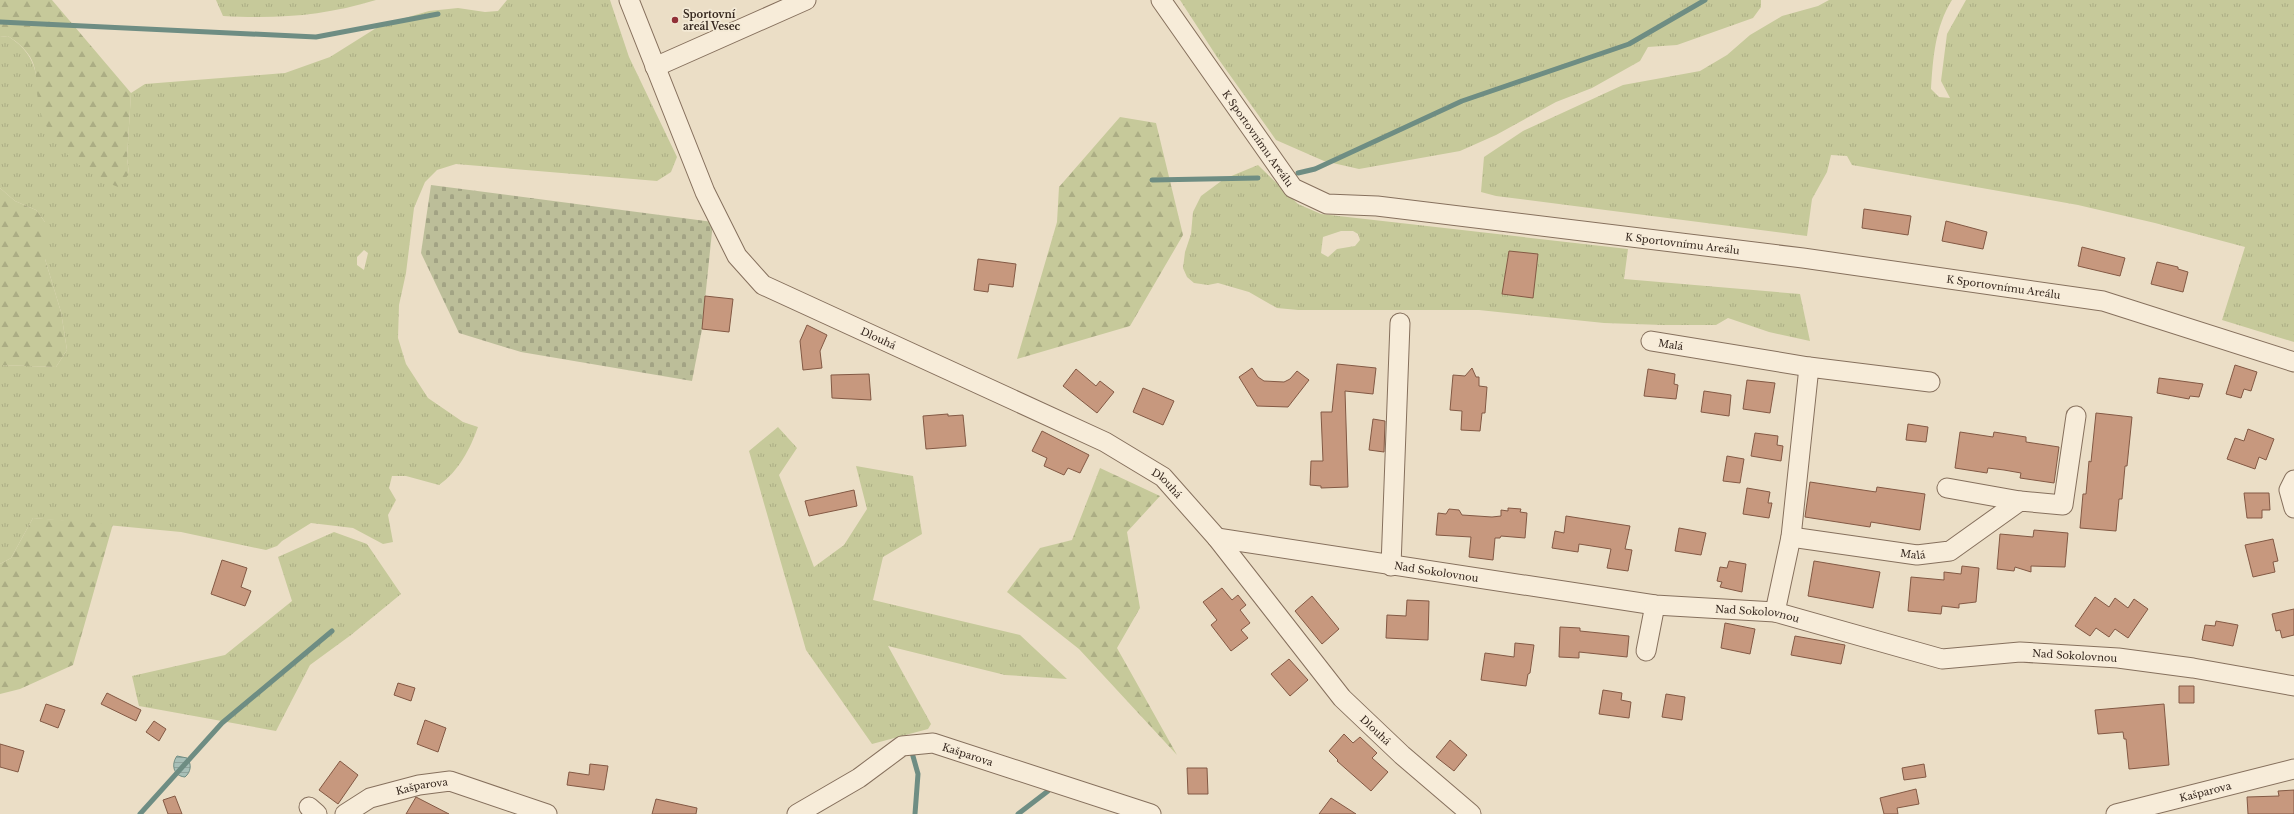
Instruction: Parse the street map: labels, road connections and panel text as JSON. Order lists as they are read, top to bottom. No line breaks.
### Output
{"streets":{"street":["K Sportovnímu Areálu","Dlouhá","Malá","Nad Sokolovnou","Kašparova"]},"crossings":[["Dlouhá","Nad Sokolovnou"]],"places":["Sportovní areál Vesec"]}
